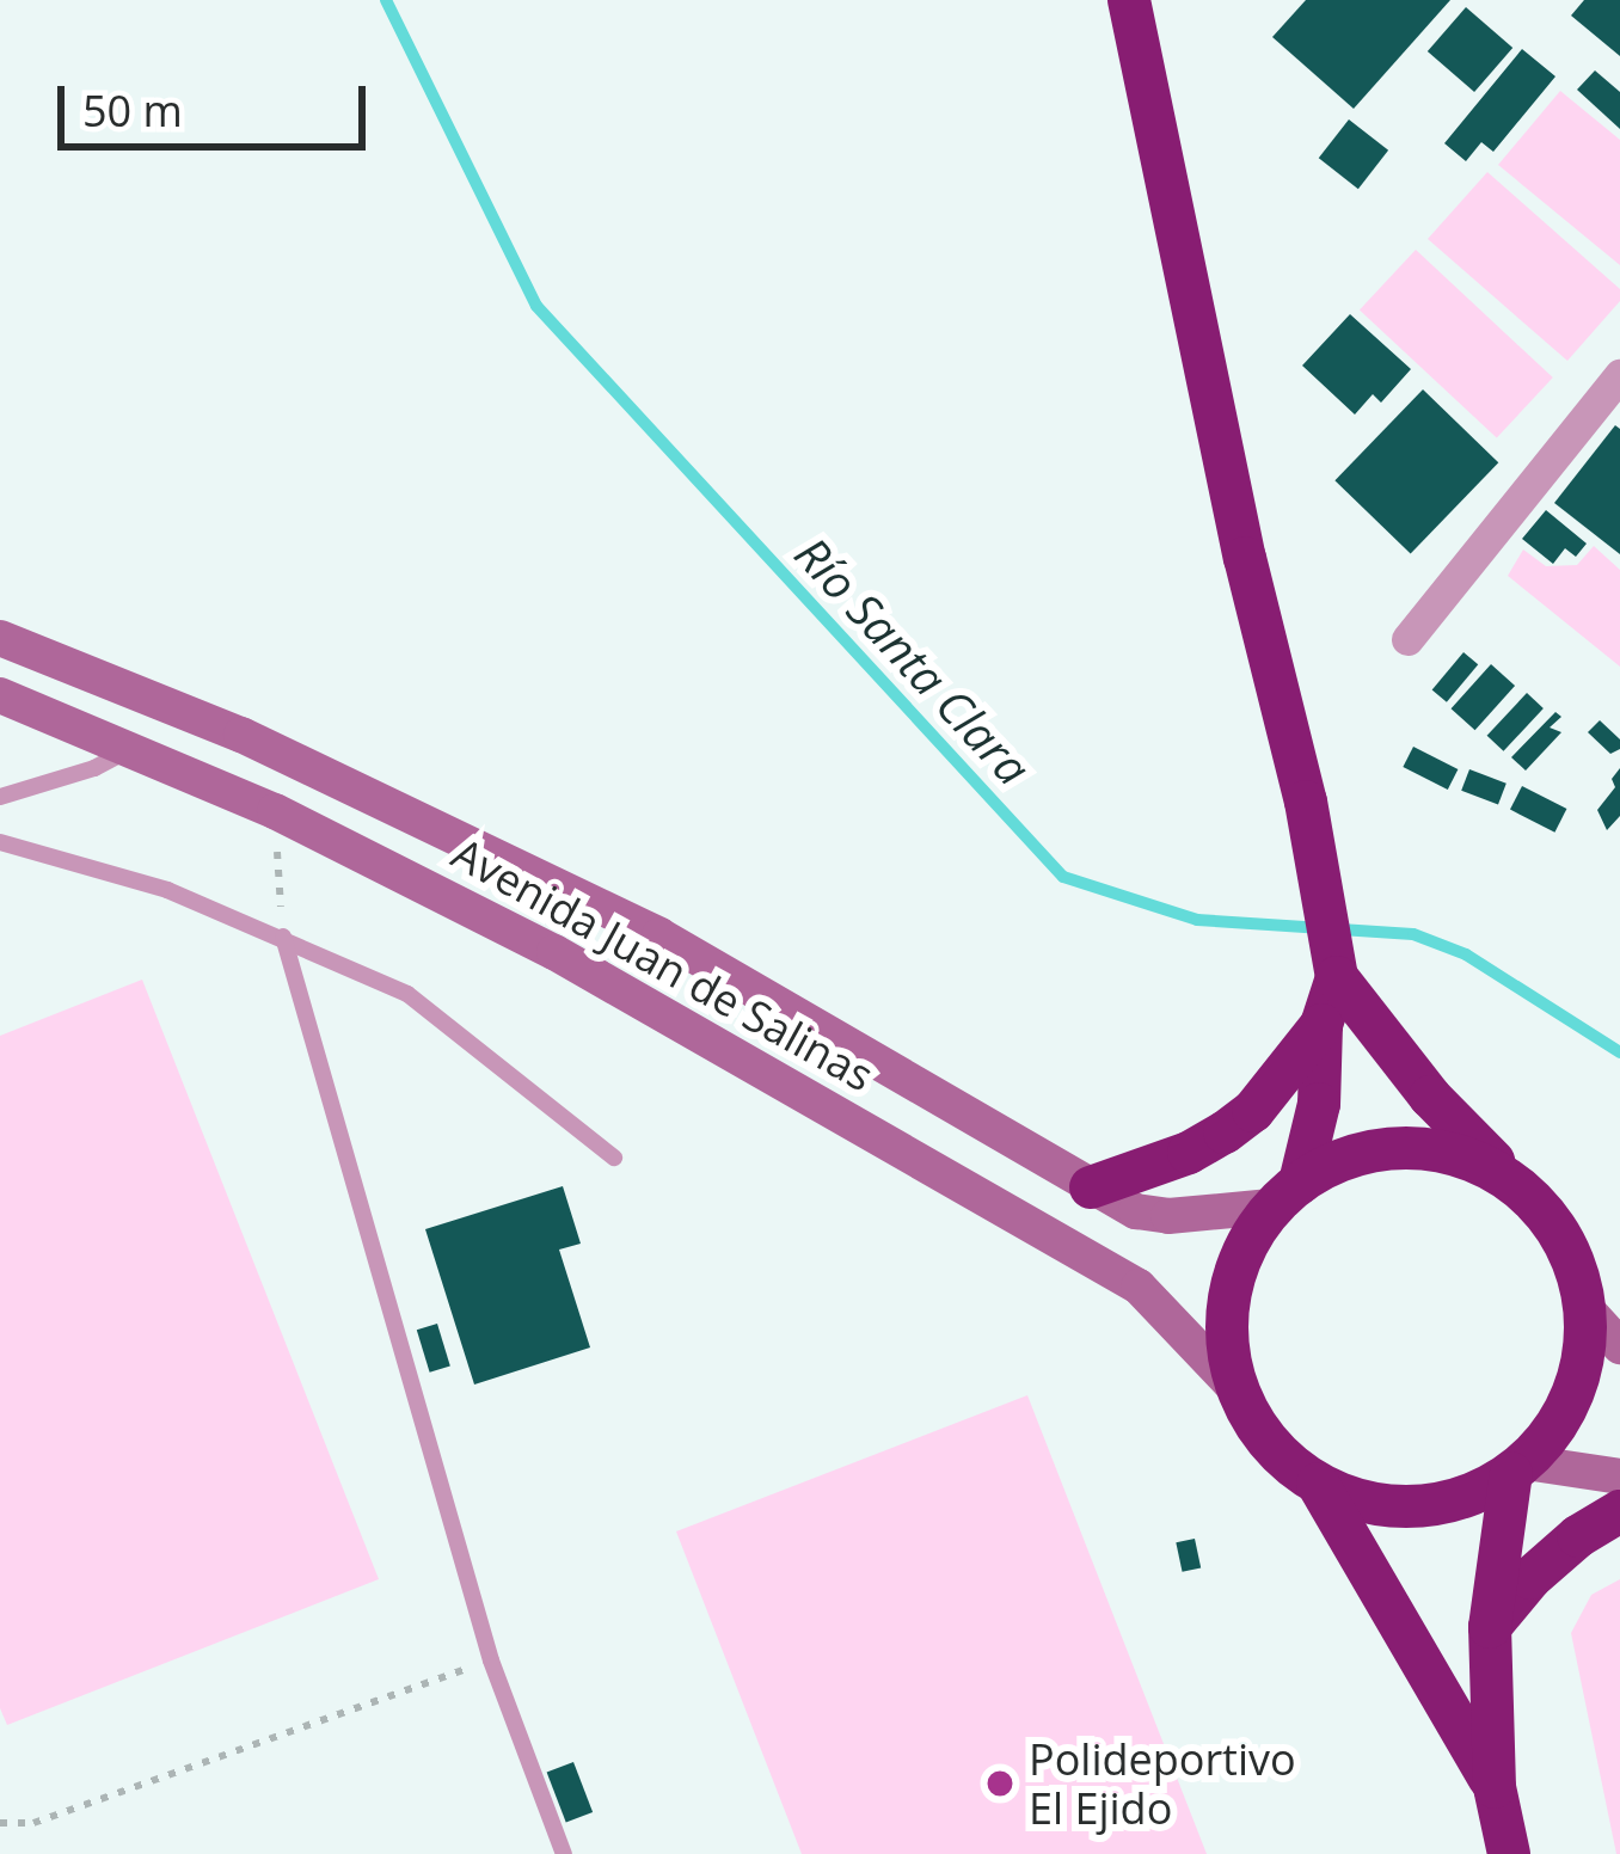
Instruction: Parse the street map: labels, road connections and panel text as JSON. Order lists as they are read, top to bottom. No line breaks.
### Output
{"streets":{"main road":["Avenida Juan de Salinas"]},"water":["Río Santa Clara"],"places":["Polideportivo El Ejido"],"scale_bar":"50 m"}
